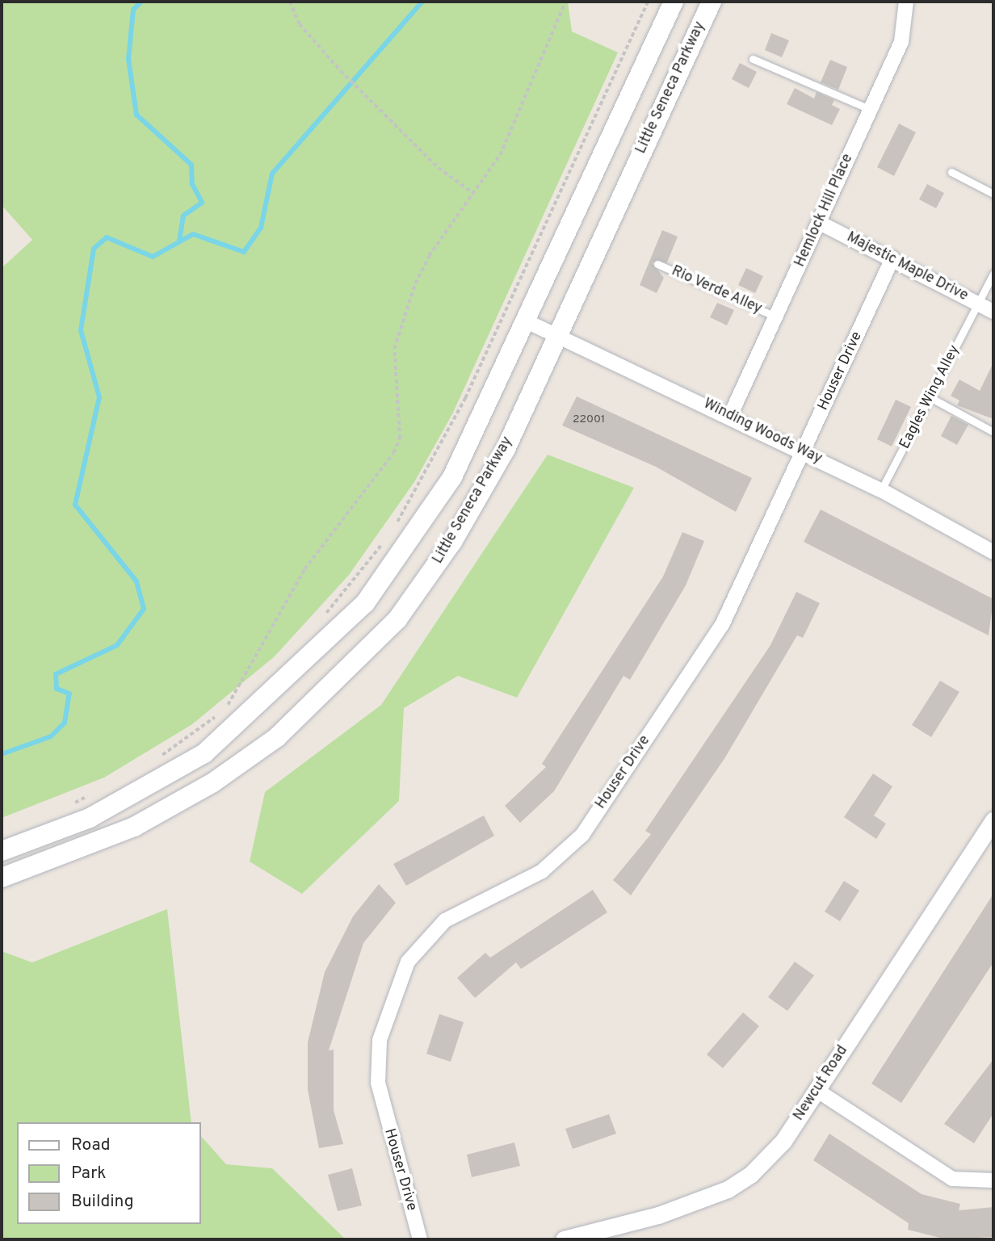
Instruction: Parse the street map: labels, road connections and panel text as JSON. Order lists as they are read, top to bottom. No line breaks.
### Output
{"streets":{"main road":["Little Seneca Parkway"],"street":["Hemlock Hill Place","Majestic Maple Drive","Houser Drive","Winding Woods Way","Newcut Road"],"lane":["Rio Verde Alley","Eagles Wing Alley"]},"crossings":[["Little Seneca Parkway","Winding Woods Way"],["Hemlock Hill Place","Majestic Maple Drive"],["Hemlock Hill Place","Rio Verde Alley"],["Hemlock Hill Place","Winding Woods Way"],["Majestic Maple Drive","Houser Drive"],["Majestic Maple Drive","Eagles Wing Alley"],["Houser Drive","Winding Woods Way"],["Eagles Wing Alley","Winding Woods Way"]],"house_numbers":["22001"],"legend":["Road","Park","Building"]}
